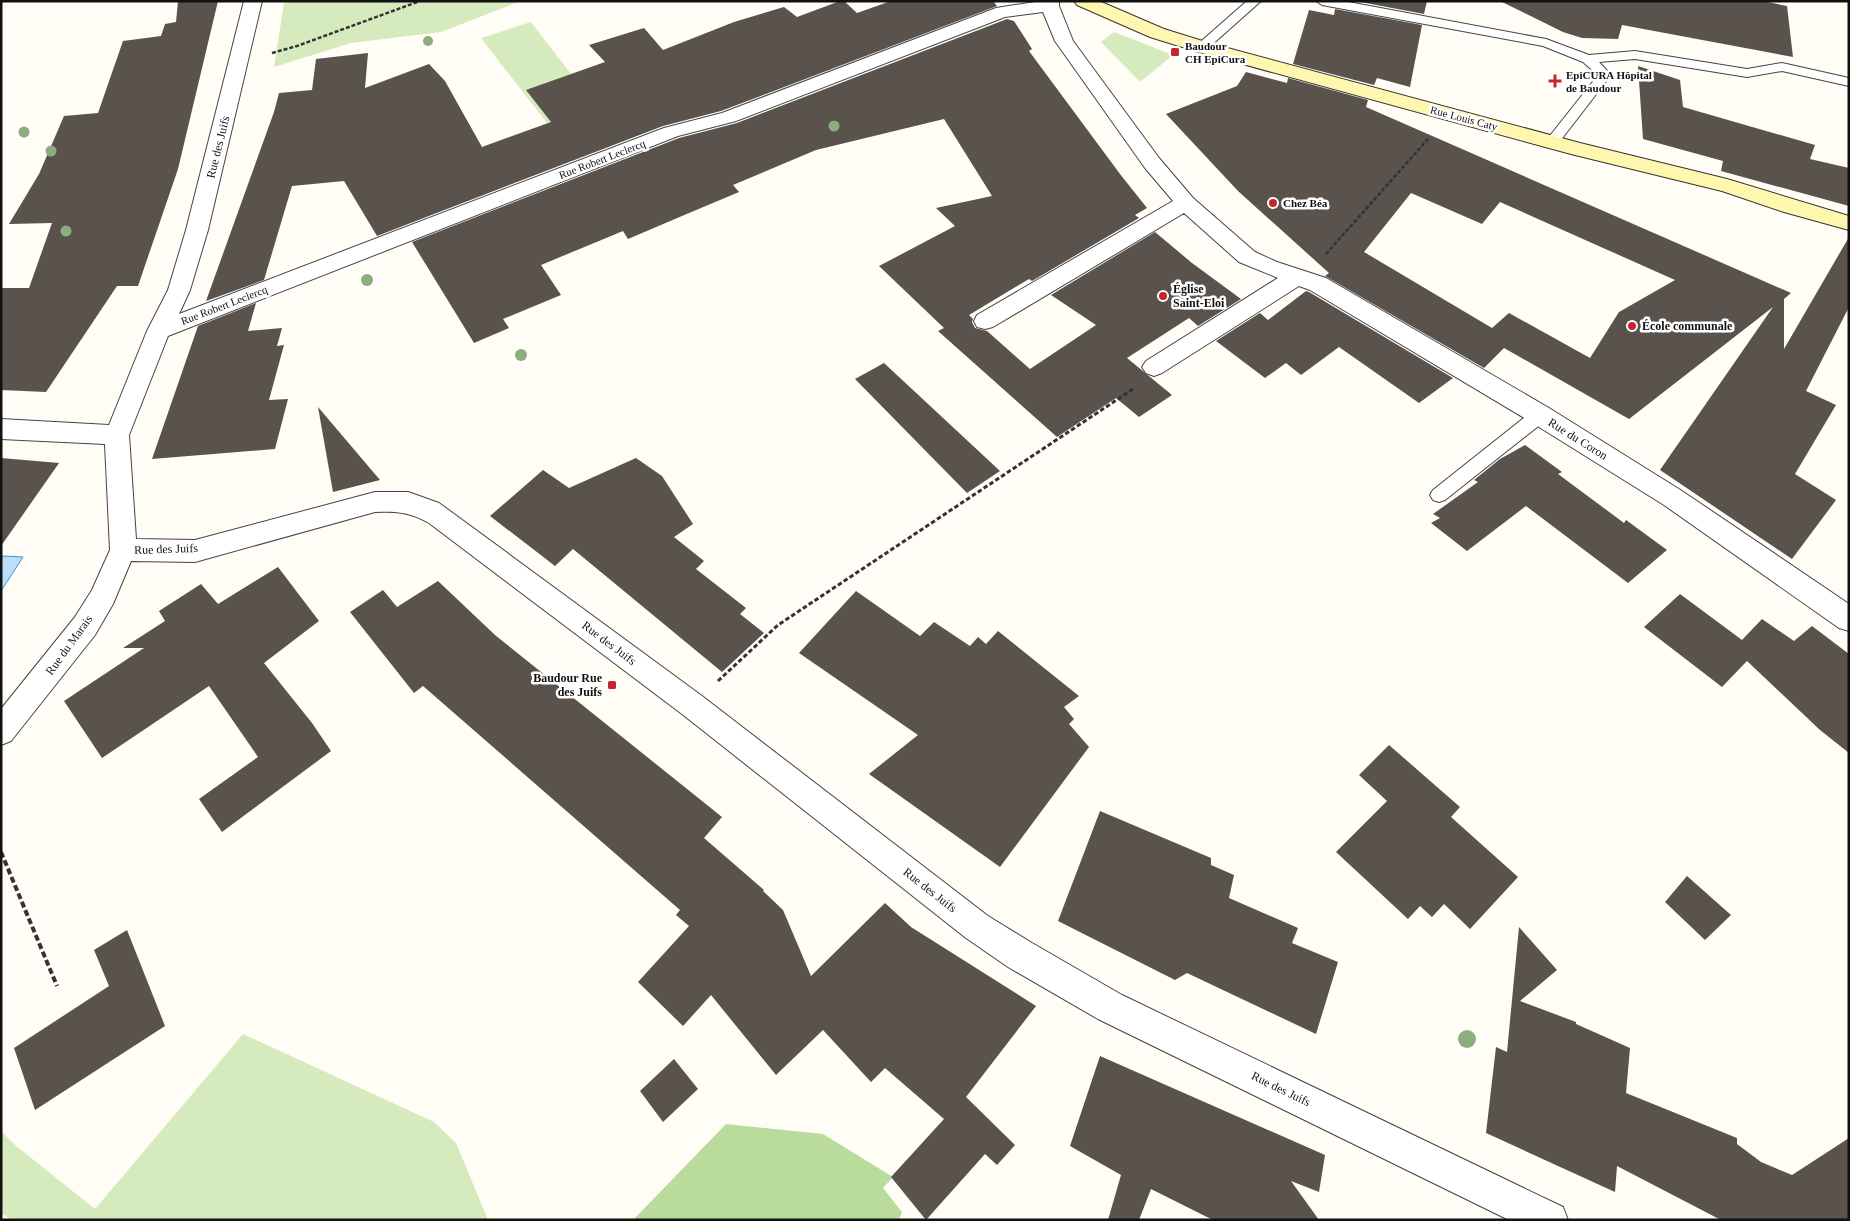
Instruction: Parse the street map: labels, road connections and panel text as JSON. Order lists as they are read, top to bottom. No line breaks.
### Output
{"streets":{"main road":["Rue Louis Caty"],"street":["Rue des Juifs","Rue Robert Leclercq","Rue du Coron","Rue du Marais"]},"crossings":[["Rue des Juifs","Rue Robert Leclercq"],["Rue des Juifs","Rue du Marais"],["Rue Robert Leclercq","Rue du Coron"]],"places":{"transit":["Baudour CH EpiCura","Baudour Rue des Juifs"],"health":["EpiCURA Hôpital de Baudour"],"other":["Chez Béa","Église Saint-Eloi","École communale"]}}
